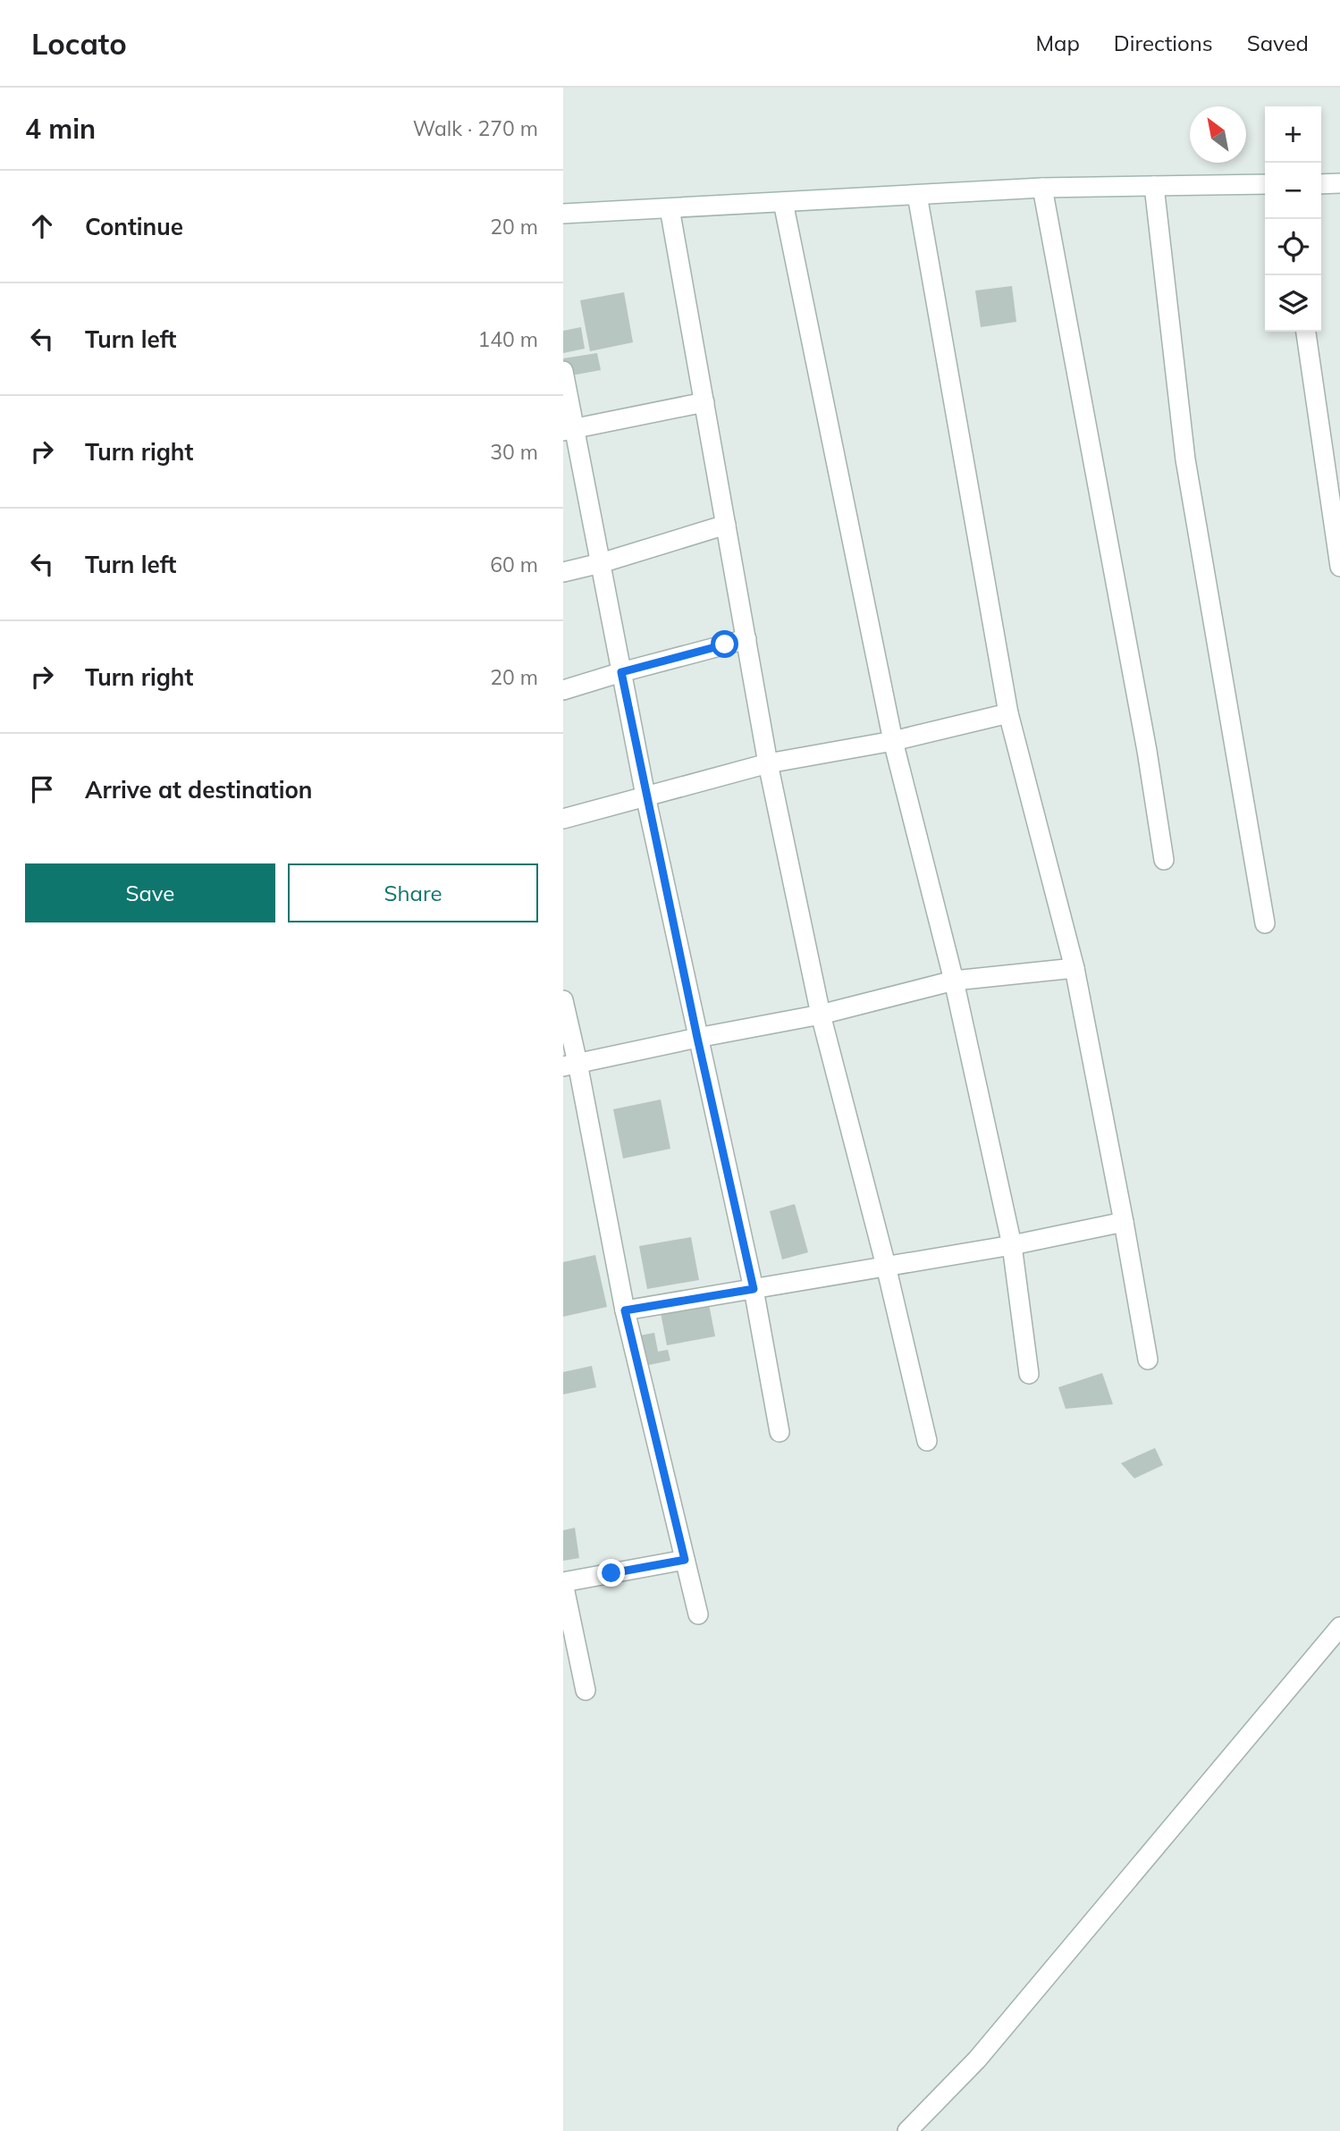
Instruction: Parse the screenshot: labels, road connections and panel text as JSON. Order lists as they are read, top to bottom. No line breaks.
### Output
{"north":"top left","page":{"header":"Locato","nav":["Map","Directions","Saved"],"heading":["4 min","Walk · 270 m"],"map_buttons":["+","−"],"list":[["Continue","20 m"],["Turn left","140 m"],["Turn right","30 m"],["Turn left","60 m"],["Turn right","20 m"],"Arrive at destination"],"buttons":["Save","Share"]}}
